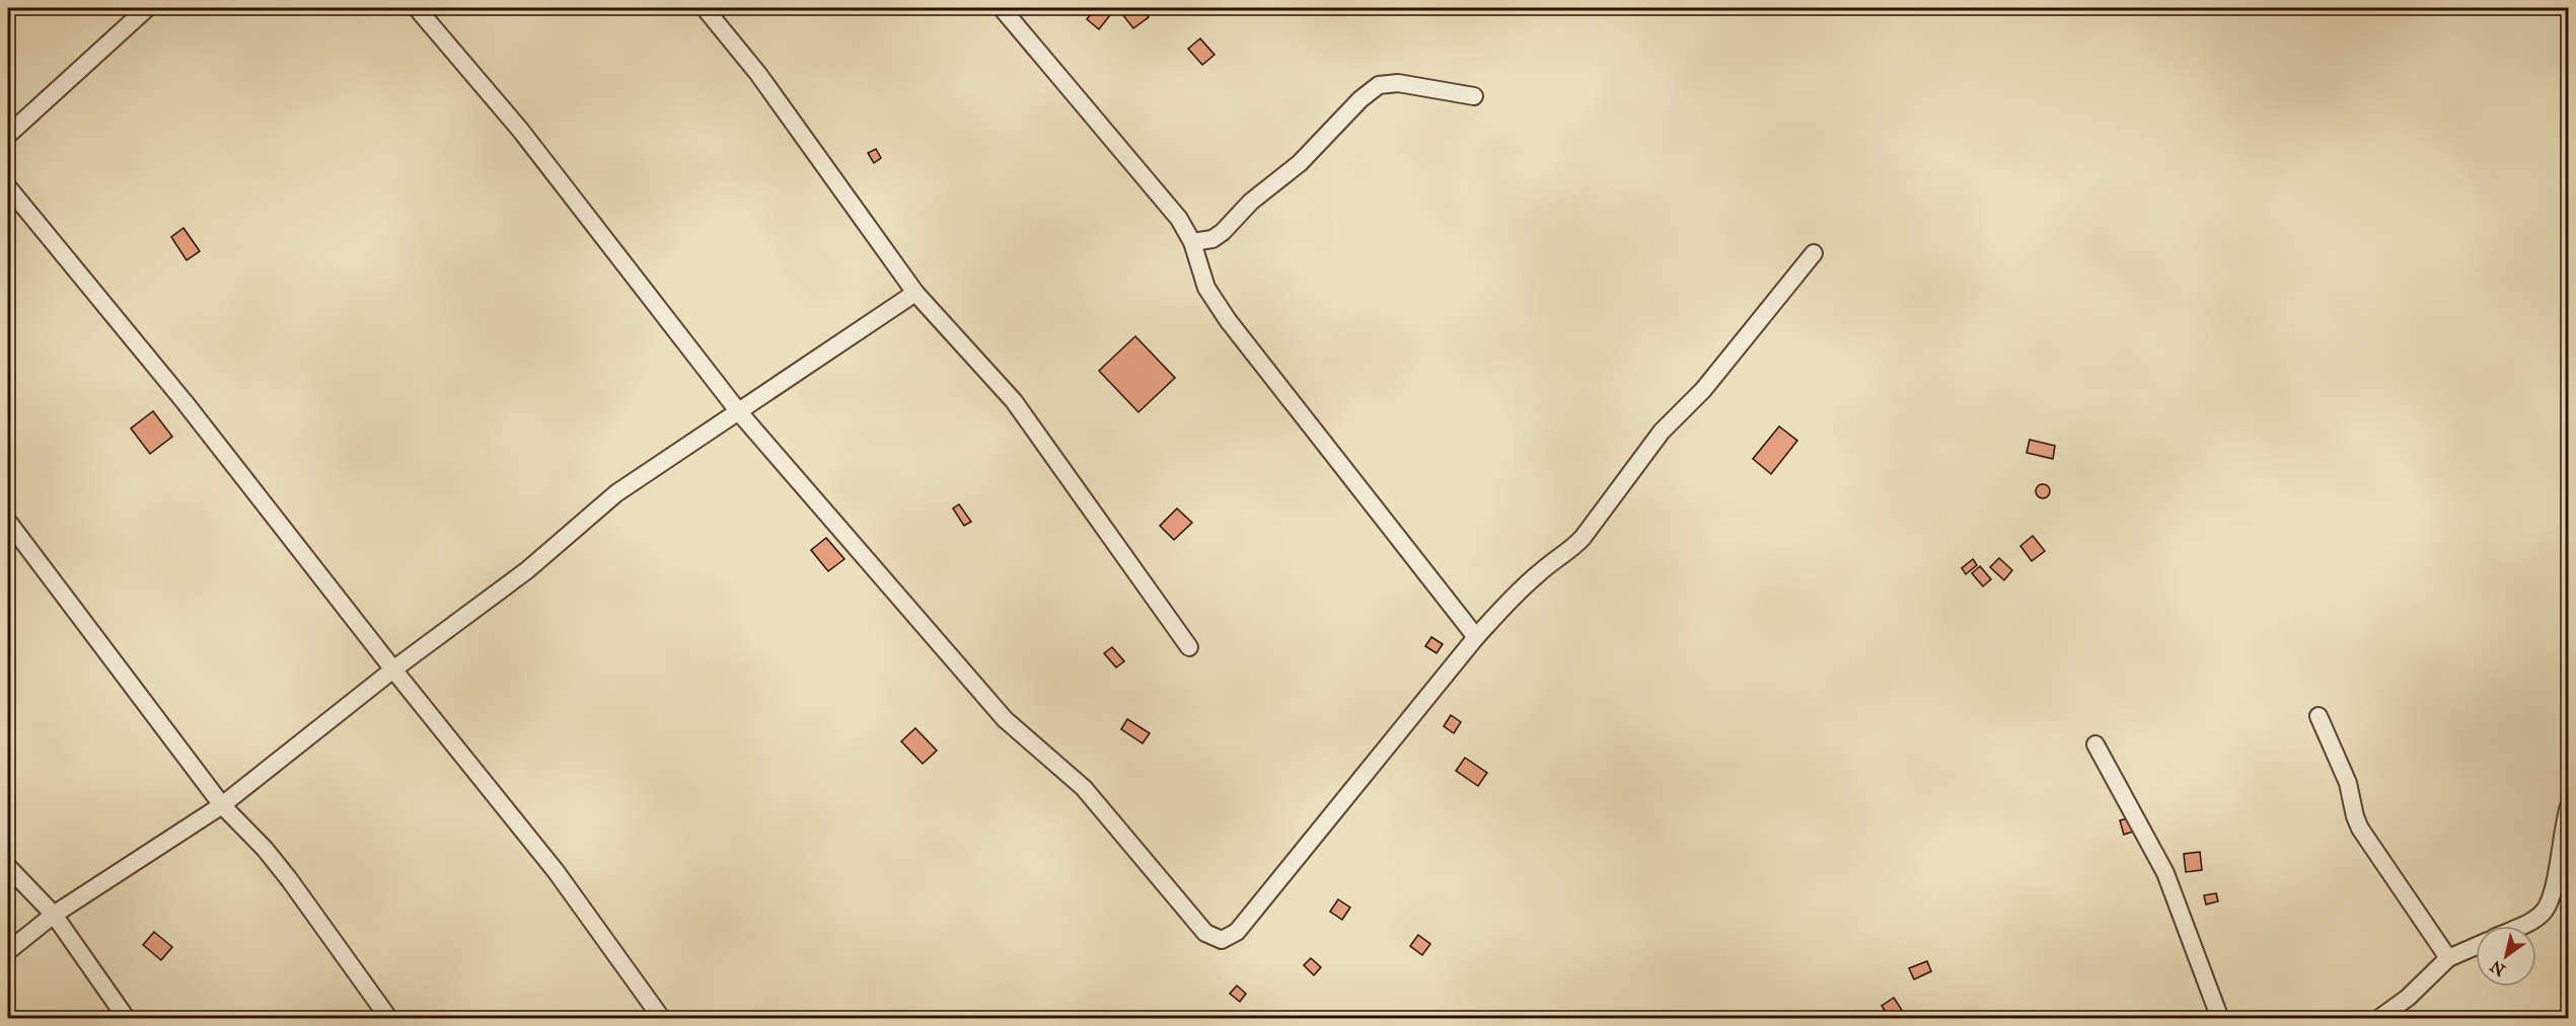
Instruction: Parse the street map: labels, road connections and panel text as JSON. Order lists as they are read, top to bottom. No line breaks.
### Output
{"north":"bottom left"}
